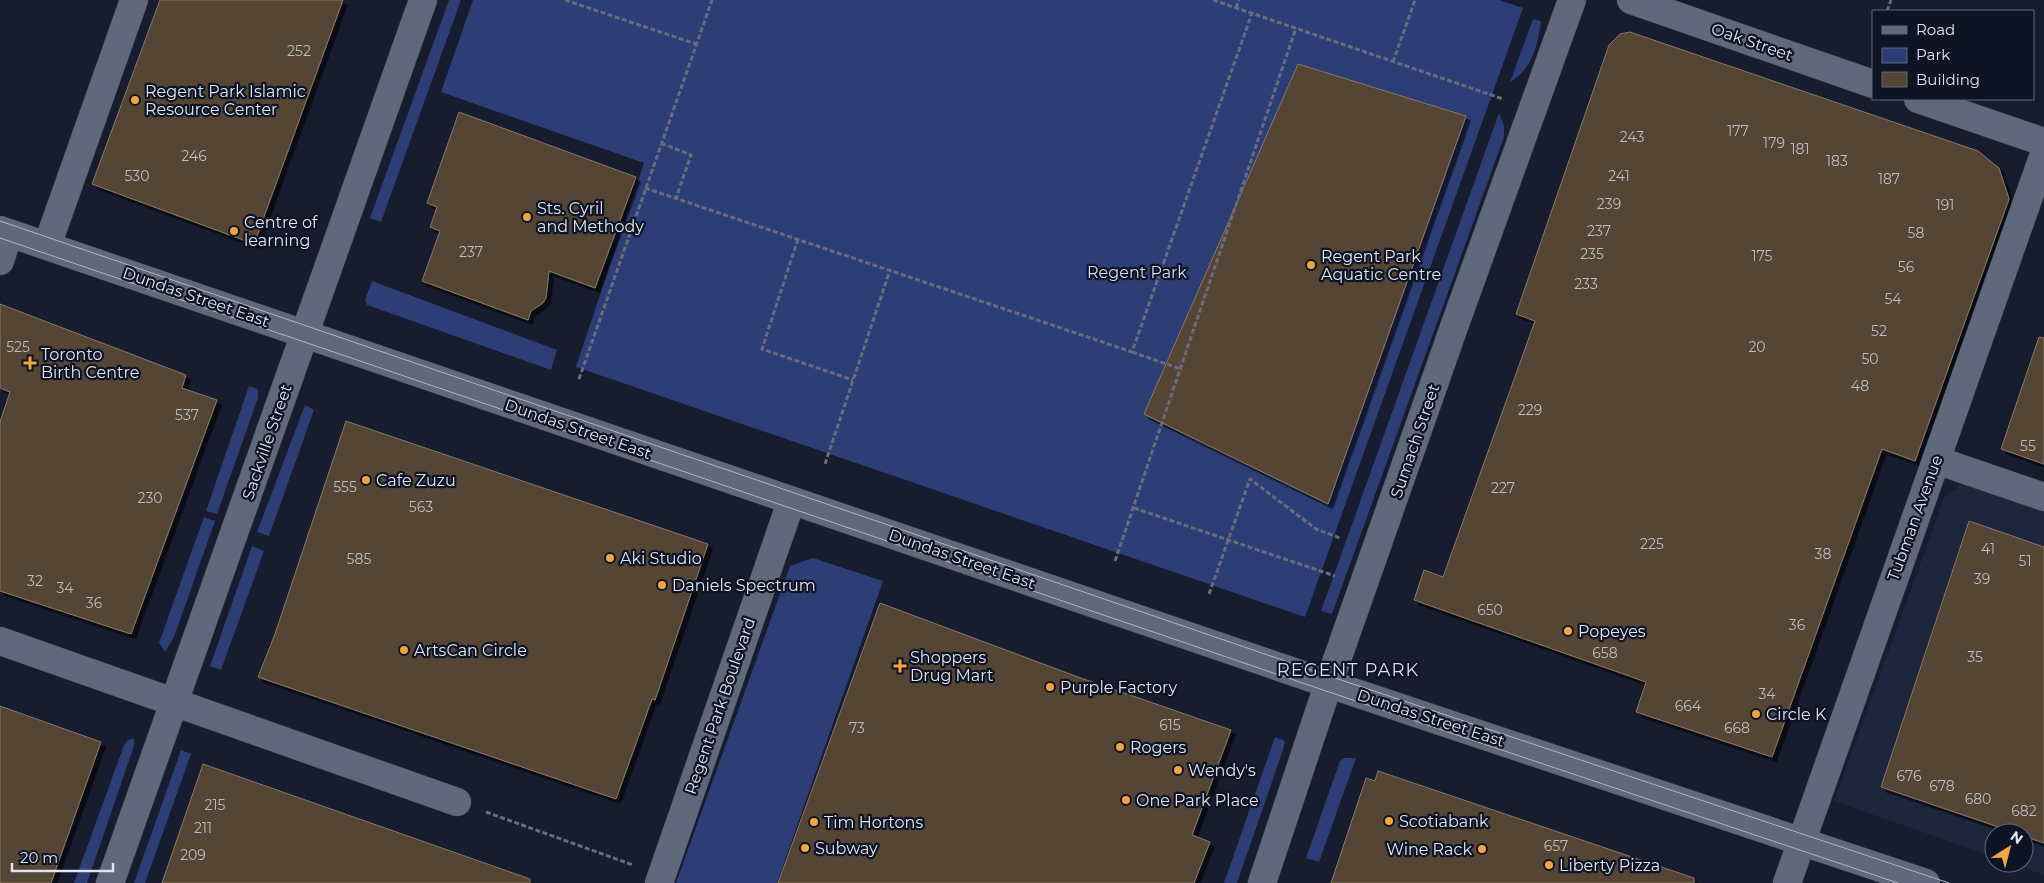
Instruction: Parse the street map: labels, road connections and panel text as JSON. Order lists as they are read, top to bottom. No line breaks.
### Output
{"streets":{"street":["Oak Street","Dundas Street East","Sumach Street","Sackville Street","Tubman Avenue","Regent Park Boulevard"]},"crossings":[["Dundas Street East","Sumach Street"],["Dundas Street East","Sackville Street"],["Dundas Street East","Tubman Avenue"],["Dundas Street East","Regent Park Boulevard"]],"districts":["REGENT PARK"],"parks":["Regent Park"],"places":{"other":["Regent Park Islamic Resource Center","Sts. Cyril and Methody","Centre of learning","Regent Park Aquatic Centre","Cafe Zuzu","Aki Studio","Daniels Spectrum","Popeyes","ArtsCan Circle","Purple Factory","Circle K","Rogers","Wendy's","One Park Place","Scotiabank","Tim Hortons","Subway","Wine Rack","Liberty Pizza"],"health":["Toronto Birth Centre","Shoppers Drug Mart"]},"house_numbers":["252","177","243","179","181","246","183","530","241","187","239","191","237","58","237","235","175","56","233","54","52","525","20","50","48","229","537","55","555","227","230","563","225","41","38","585","51","39","32","34","36","650","36","658","35","34","664","615","73","668","676","678","680","215","682","211","657","209"],"legend":["Road","Park","Building"],"scale_bar":"20 m","north":"top right"}
